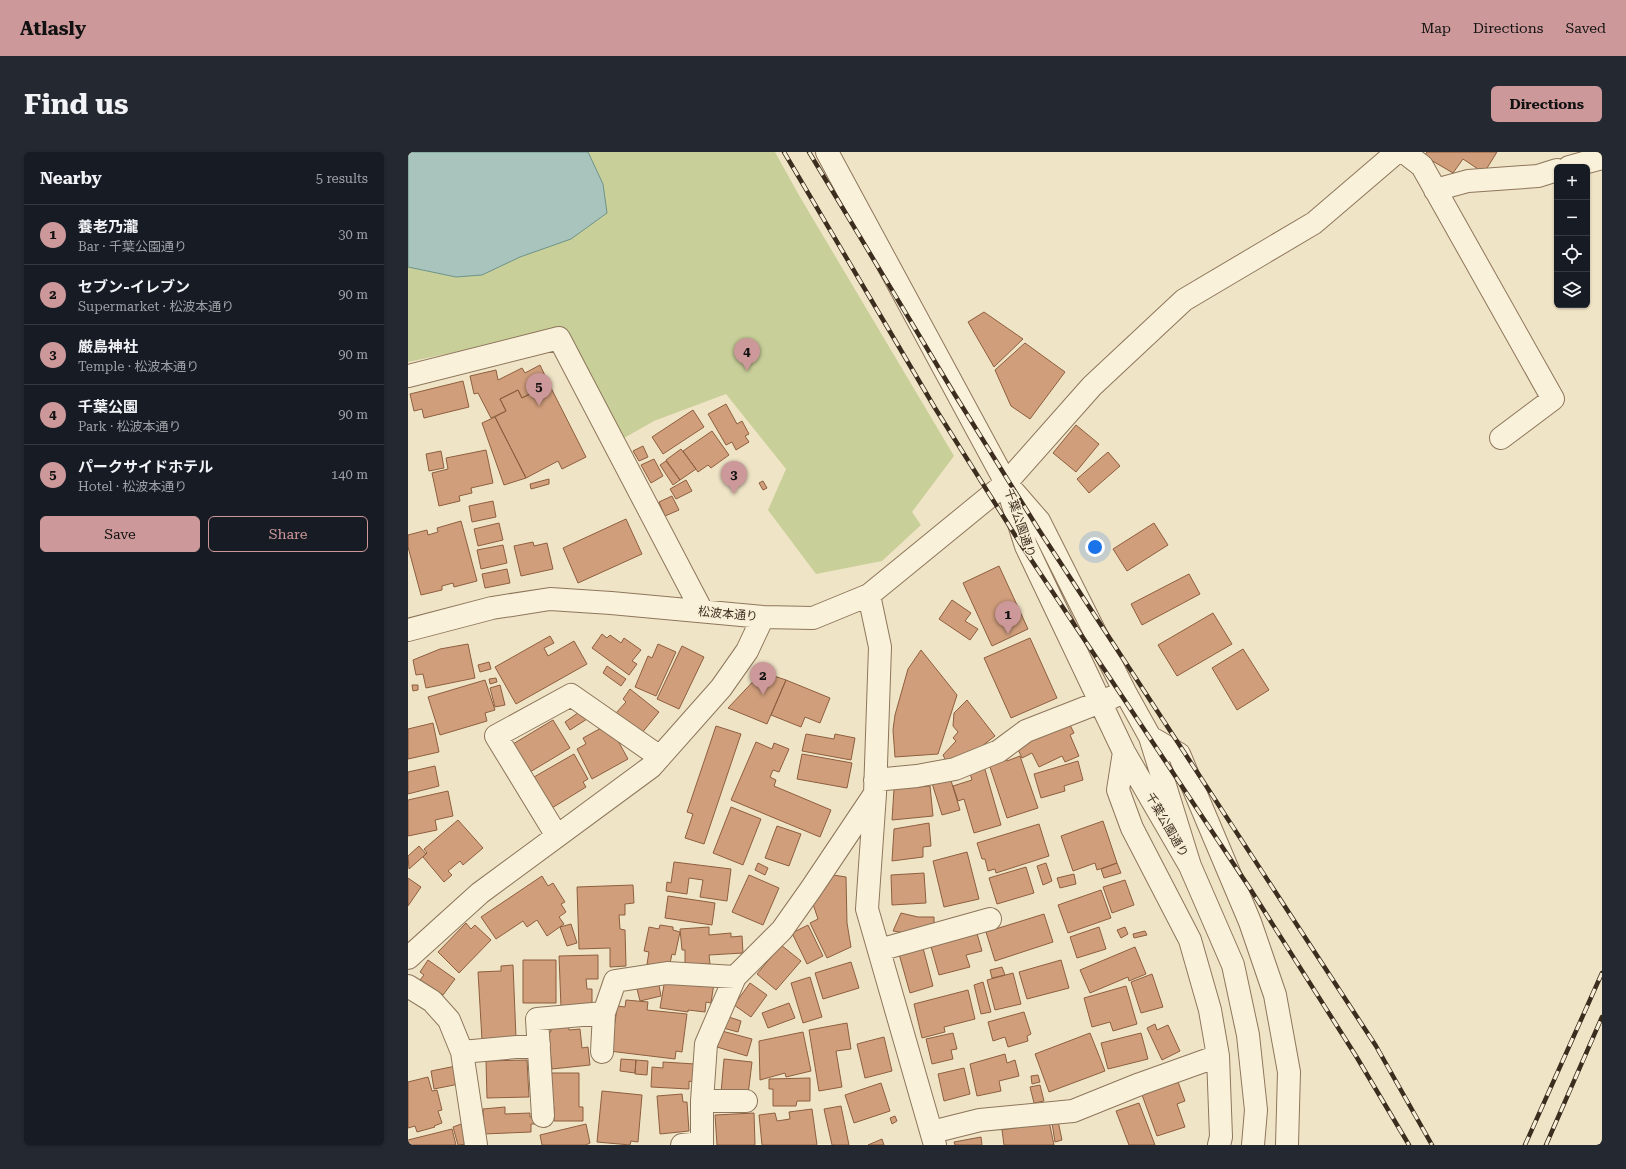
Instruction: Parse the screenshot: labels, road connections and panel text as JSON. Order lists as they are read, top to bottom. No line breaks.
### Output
{"streets":{"street":["千葉公園通り","松波本通り"]},"crossings":[["千葉公園通り","松波本通り"]],"page":{"header":"Atlasly","nav":["Map","Directions","Saved"],"buttons":["Directions",["Save","Share"]],"title":"Find us","heading":["Nearby","5 results"],"map_buttons":["+","−"],"list":[{"mark":"1","name":"養老乃瀧","note":"Bar · 千葉公園通り","value":"30 m"},{"mark":"2","name":"セブン-イレブン","note":"Supermarket · 松波本通り","value":"90 m"},{"mark":"3","name":"厳島神社","note":"Temple · 松波本通り","value":"90 m"},{"mark":"4","name":"千葉公園","note":"Park · 松波本通り","value":"90 m"},{"mark":"5","name":"パークサイドホテル","note":"Hotel · 松波本通り","value":"140 m"}],"pins":["4","5","3","1","2"]}}
